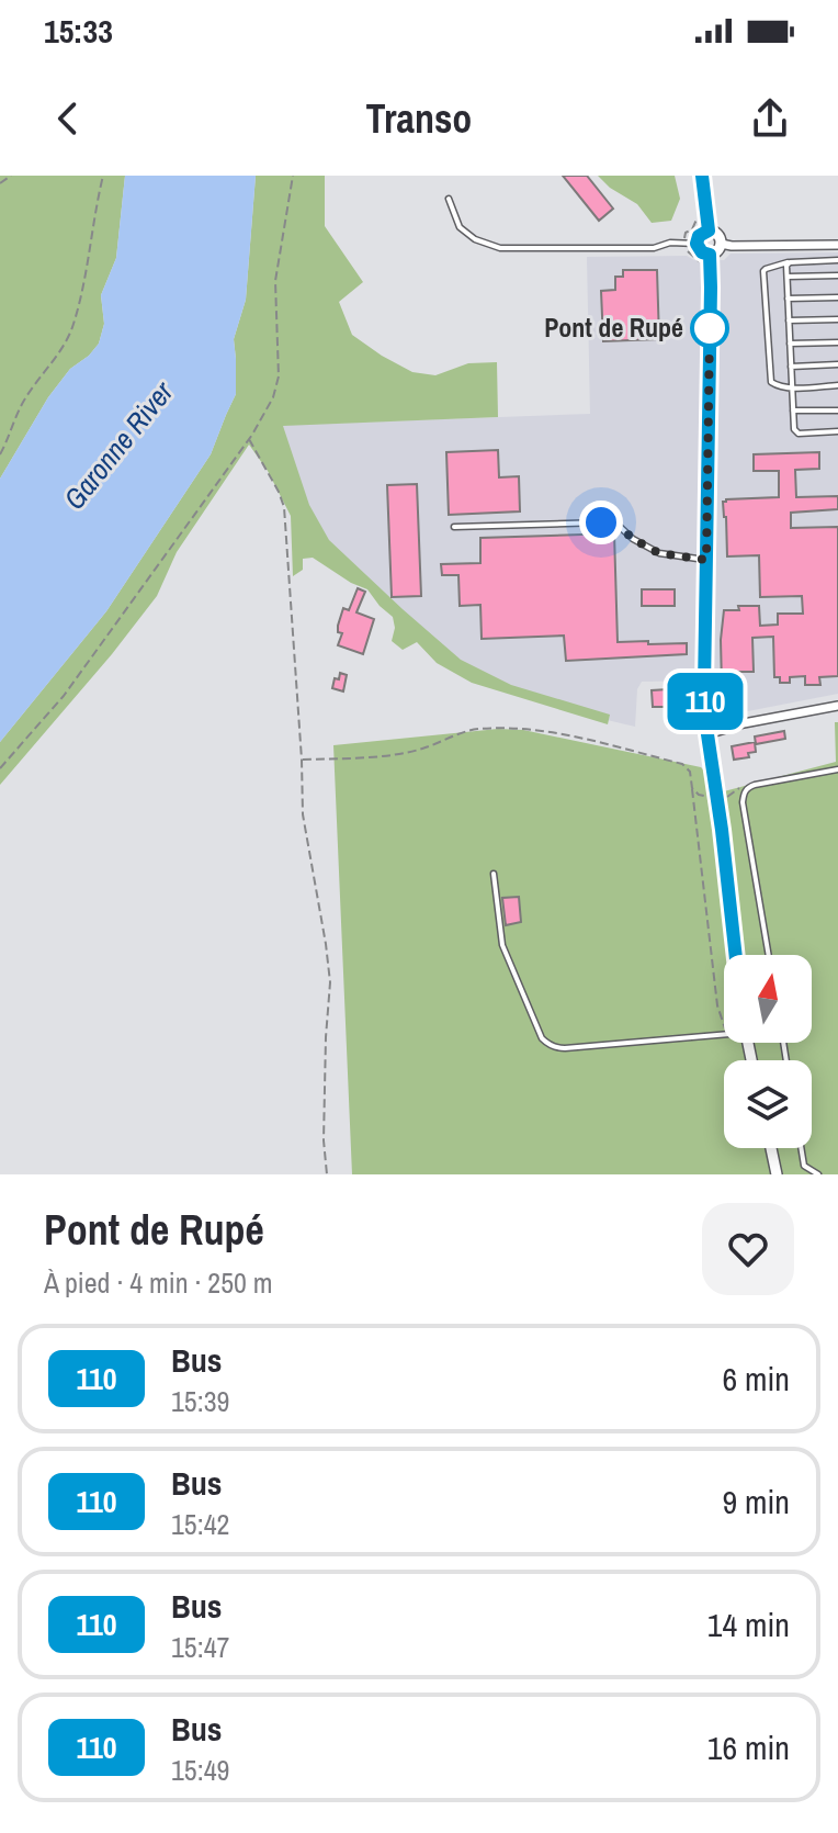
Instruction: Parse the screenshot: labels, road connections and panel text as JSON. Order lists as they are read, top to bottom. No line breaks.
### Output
{"water":["Garonne River"],"places":["Pont de Rupé"],"lines":["bus line 110"],"north":"top","page":{"status":"15:33","header":"Transo","on_map":"110","heading":["Pont de Rupé","À pied · 4 min · 250 m"],"list":[{"mark":"110","name":"Bus","note":"15:39","value":"6 min"},{"mark":"110","name":"Bus","note":"15:42","value":"9 min"},{"mark":"110","name":"Bus","note":"15:47","value":"14 min"},{"mark":"110","name":"Bus","note":"15:49","value":"16 min"}]}}
